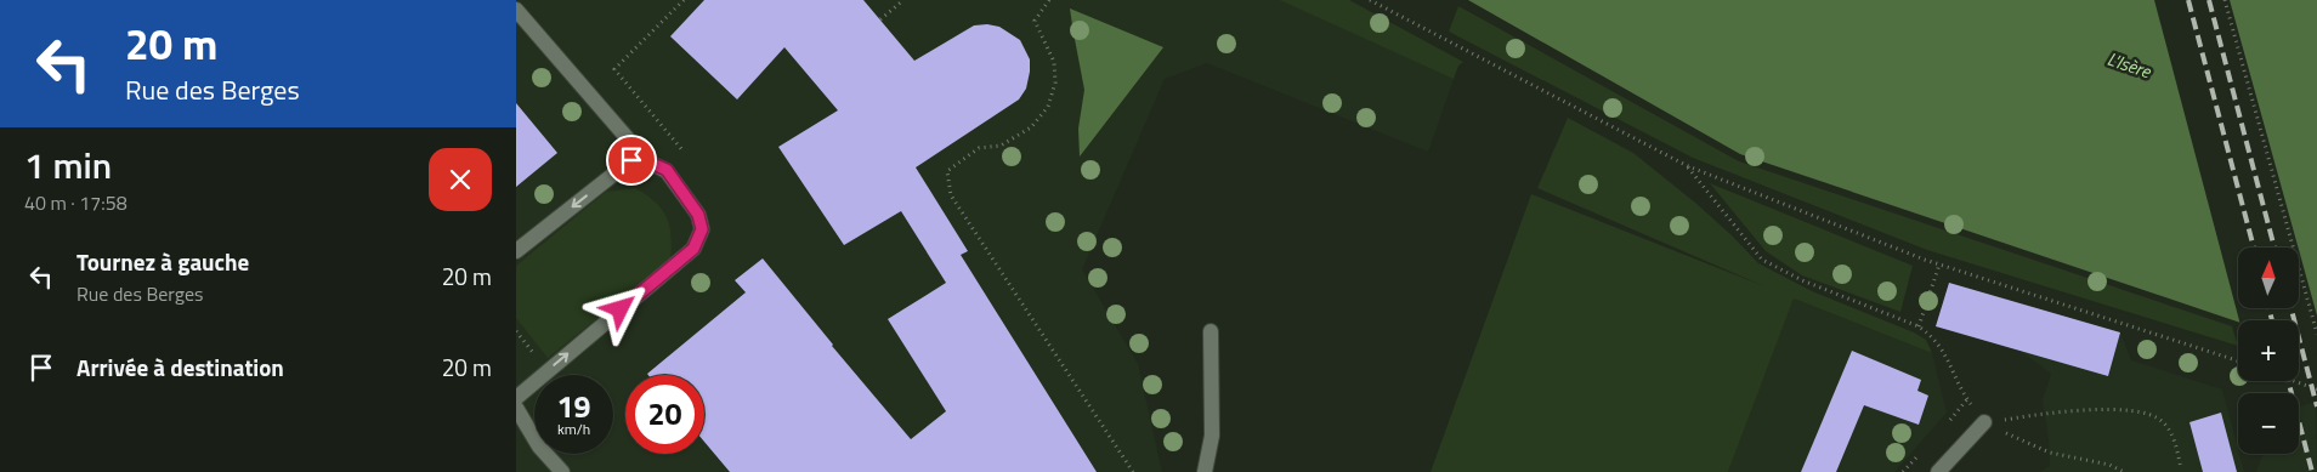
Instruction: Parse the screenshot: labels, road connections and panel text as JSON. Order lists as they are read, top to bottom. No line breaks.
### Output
{"water":["L'Isère"],"north":"top","page":{"turn":["20 m","Rue des Berges"],"heading":["1 min","40 m · 17:58"],"list":[{"name":"Tournez à gauche","note":"Rue des Berges","value":"20 m"},{"name":"Arrivée à destination","value":"20 m"}],"map_buttons":["+","−"],"speed":"19 km/h","limit":"20"}}
